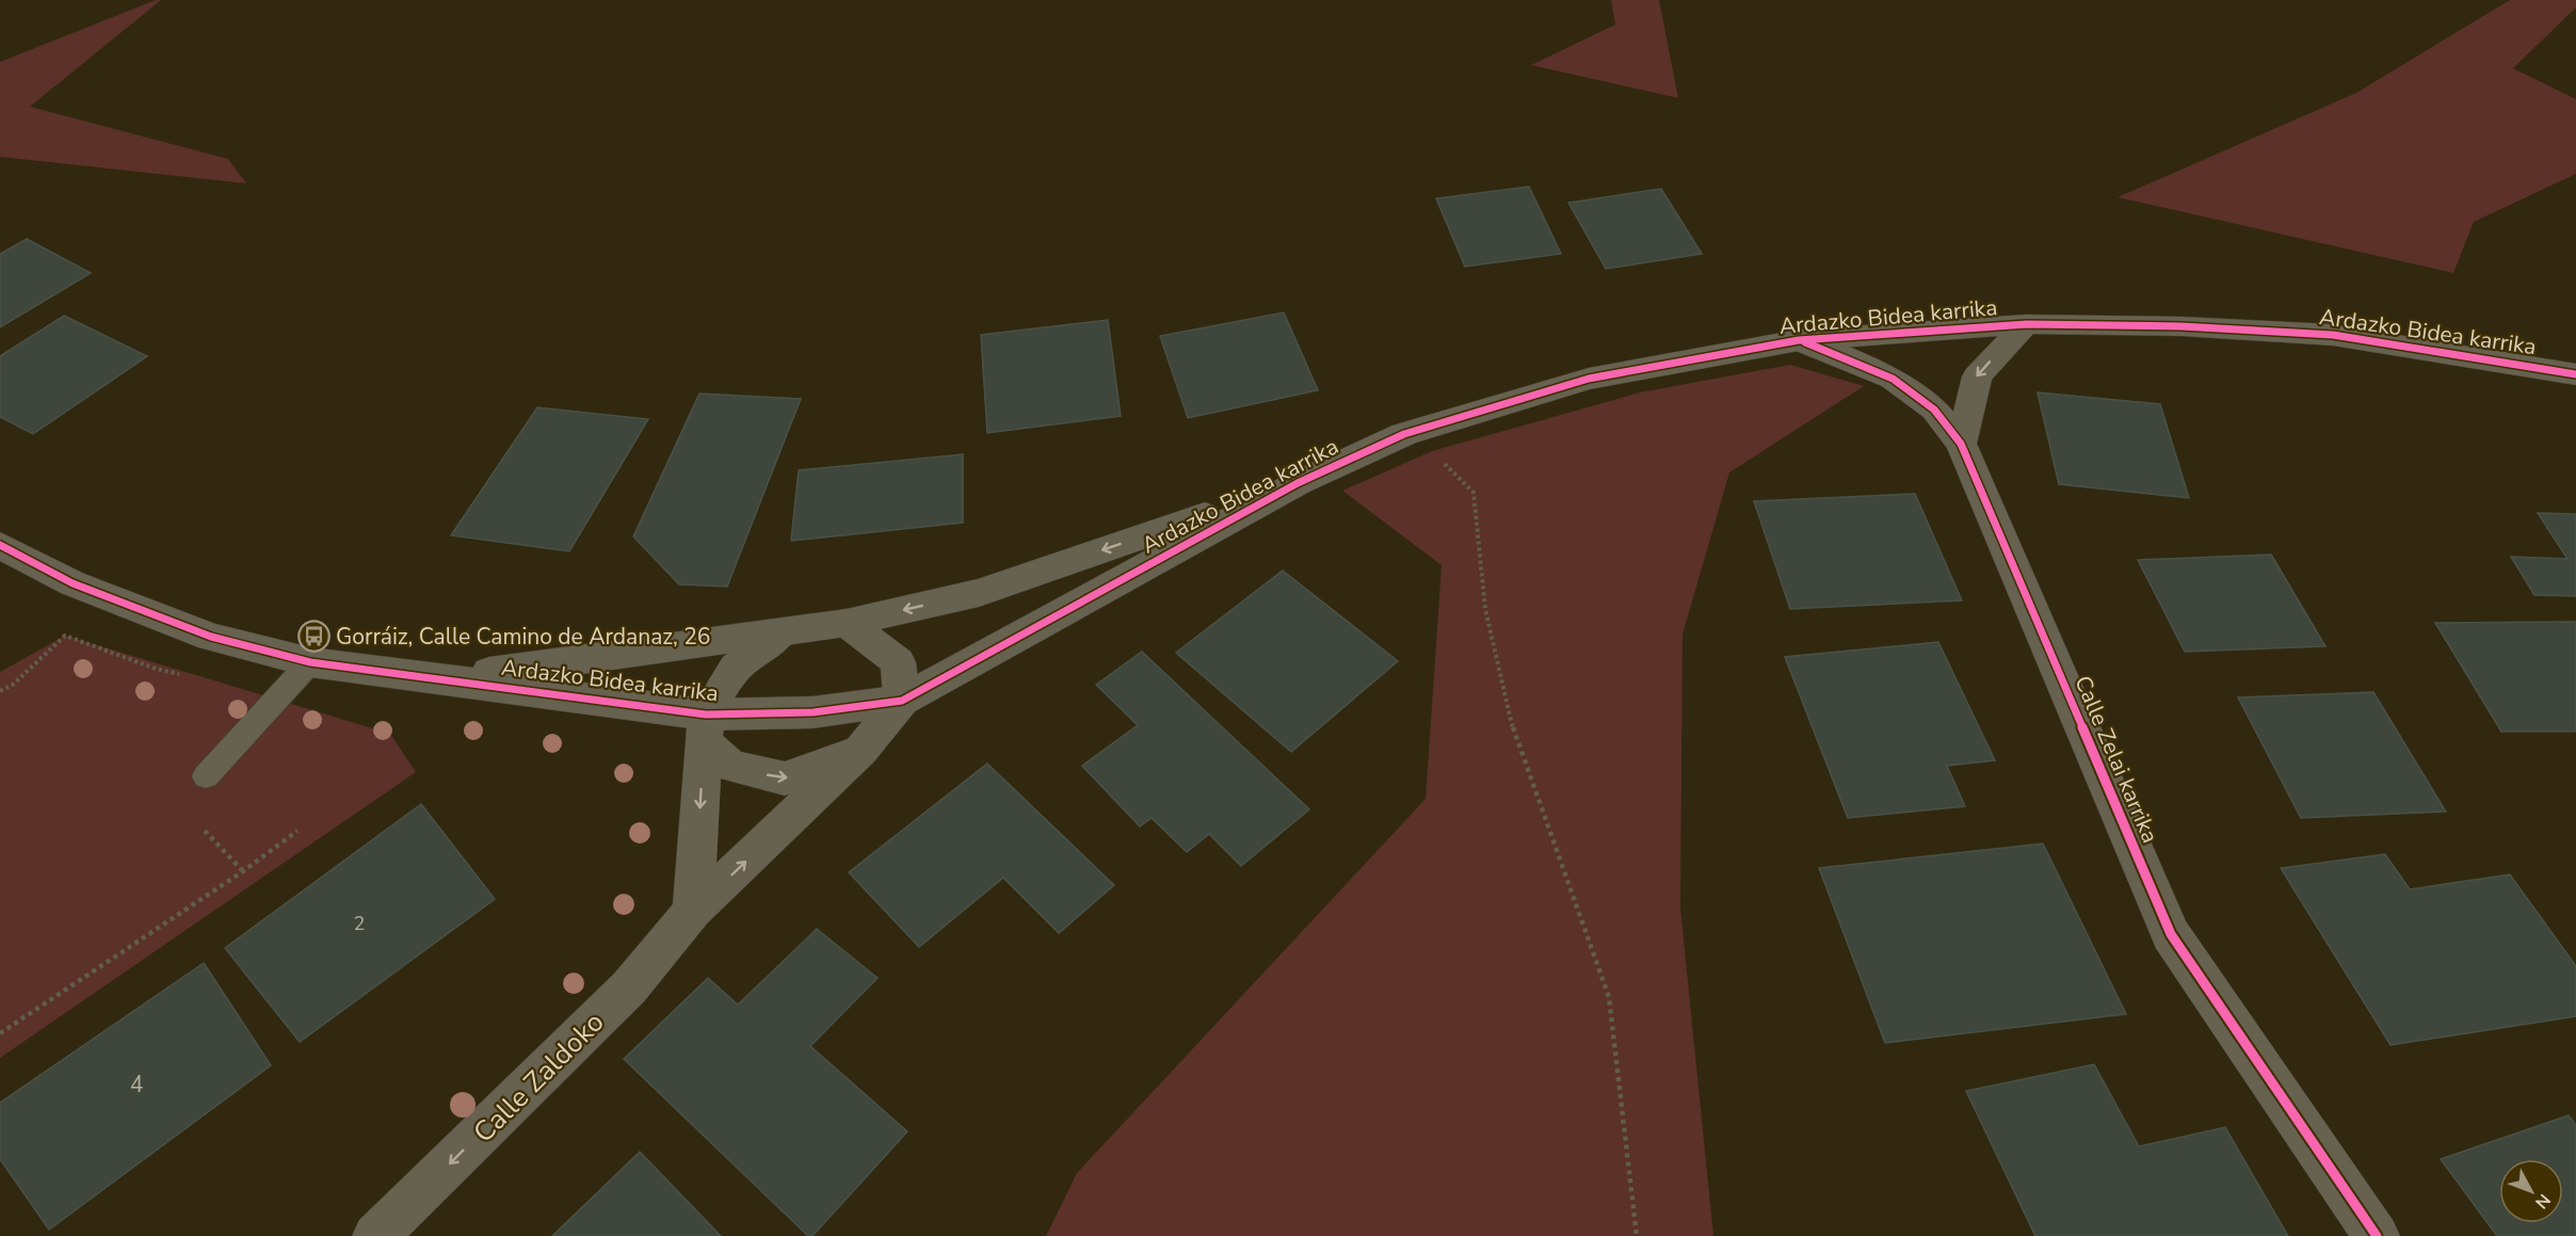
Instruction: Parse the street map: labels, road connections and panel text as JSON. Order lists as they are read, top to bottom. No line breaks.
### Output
{"streets":{"street":["Ardazko Bidea karrika","Calle Zelai karrika","Calle Zaldoko"]},"crossings":[["Ardazko Bidea karrika","Calle Zelai karrika"],["Ardazko Bidea karrika","Calle Zaldoko"]],"places":{"bus stop":["Gorráiz, Calle Camino de Ardanaz, 26"]},"house_numbers":["2","4"],"north":"bottom right"}
